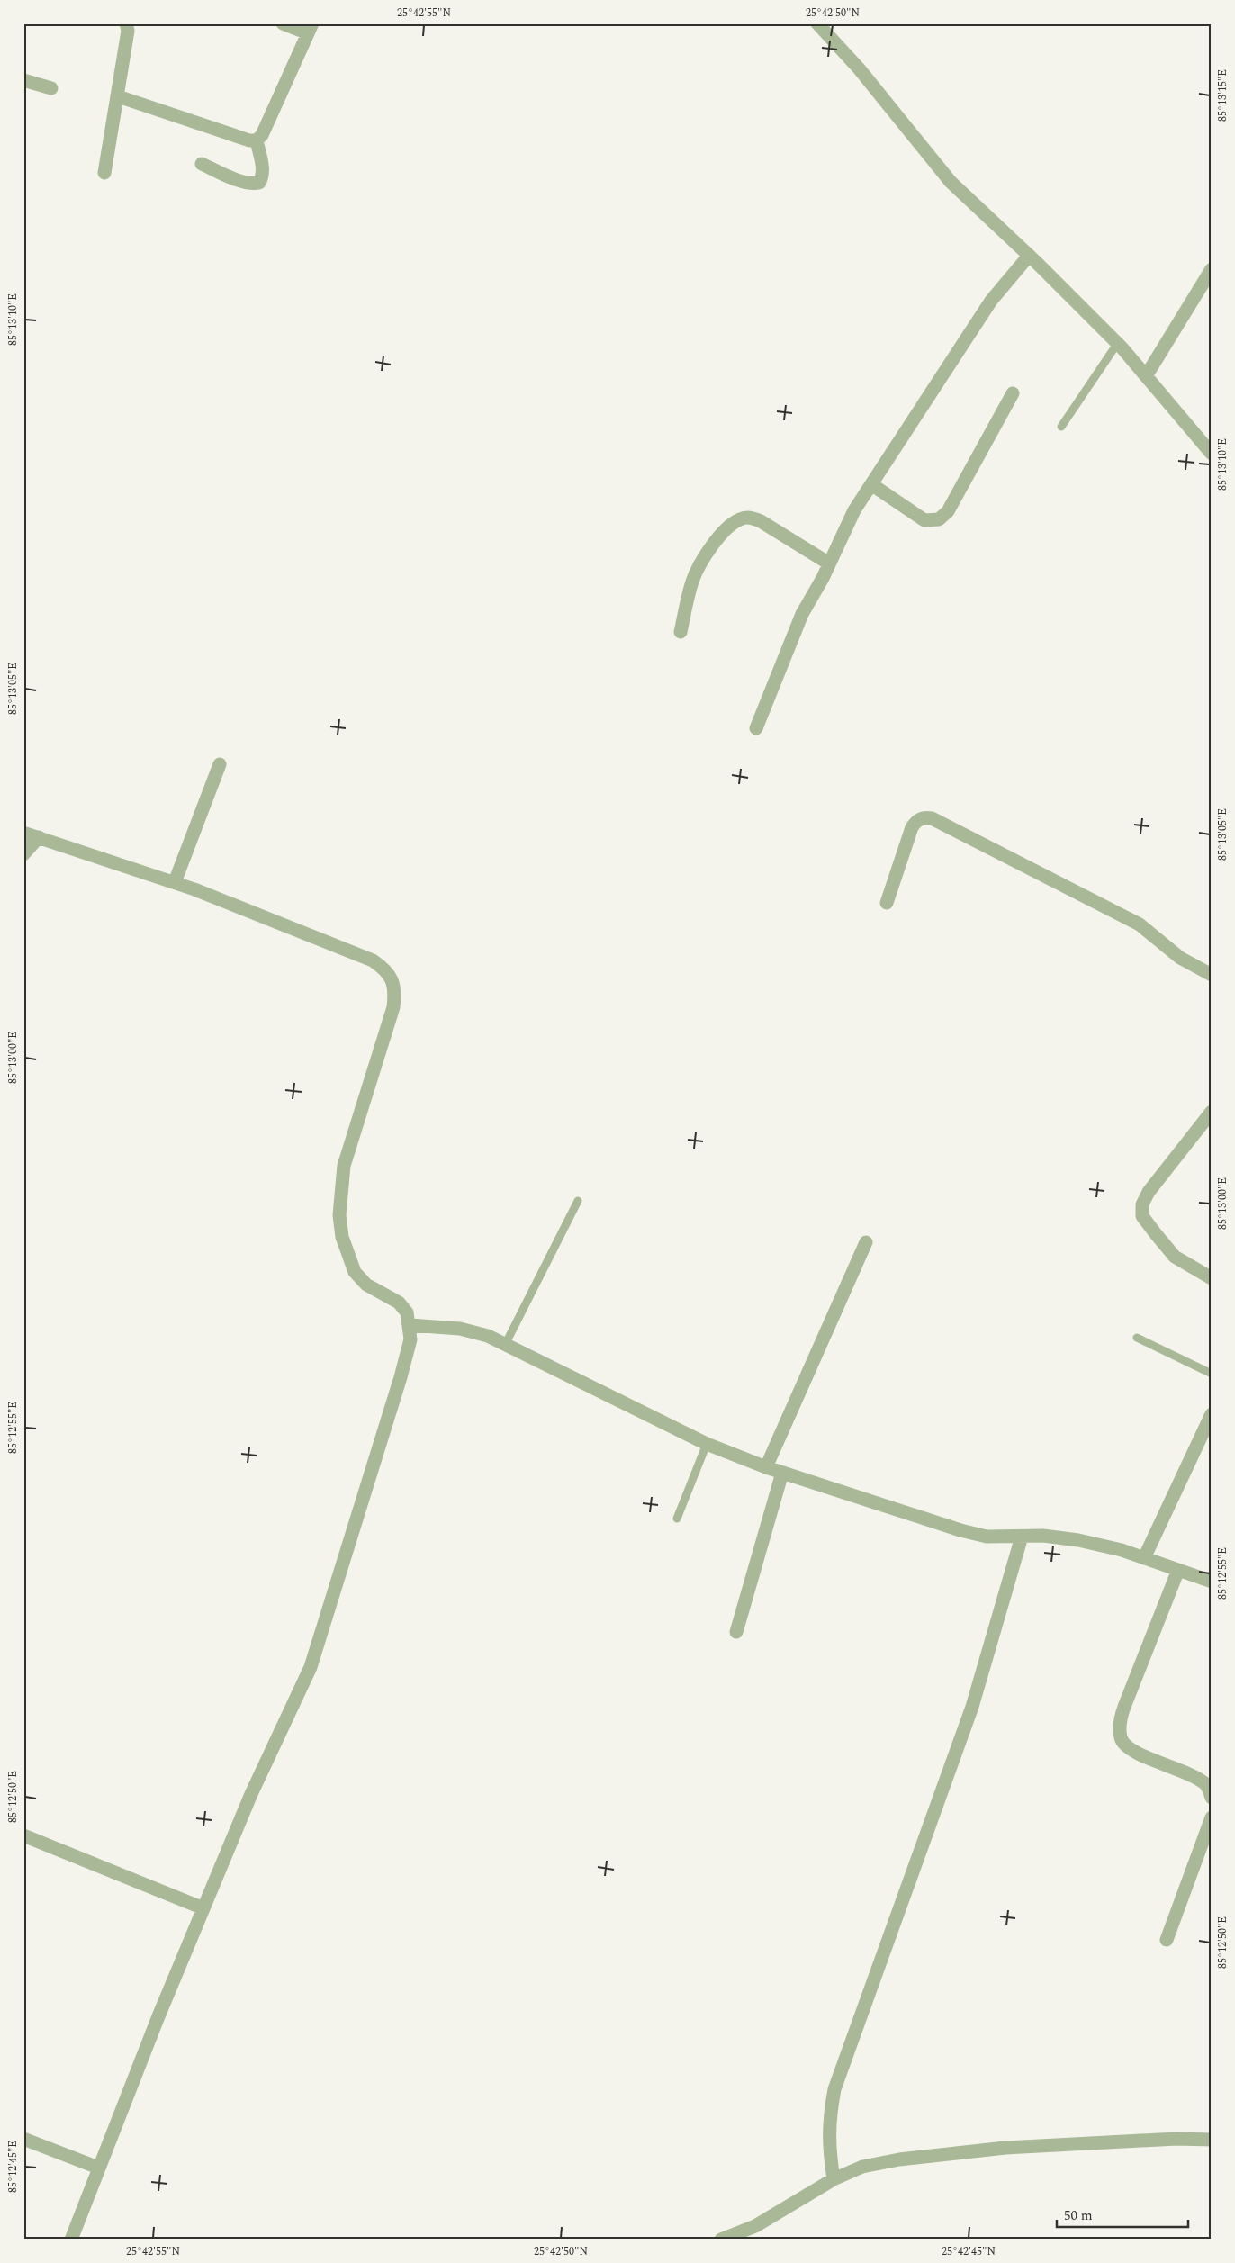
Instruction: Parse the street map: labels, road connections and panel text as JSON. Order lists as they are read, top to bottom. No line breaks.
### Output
{"scale_bar":"50 m","coordinates":["25°42'55\"N","25°42'50\"N","85°13'15\"E","85°13'10\"E","85°13'05\"E","85°13'00\"E","85°12'55\"E","85°12'50\"E","85°12'45\"E","25°42'45\"N"]}
